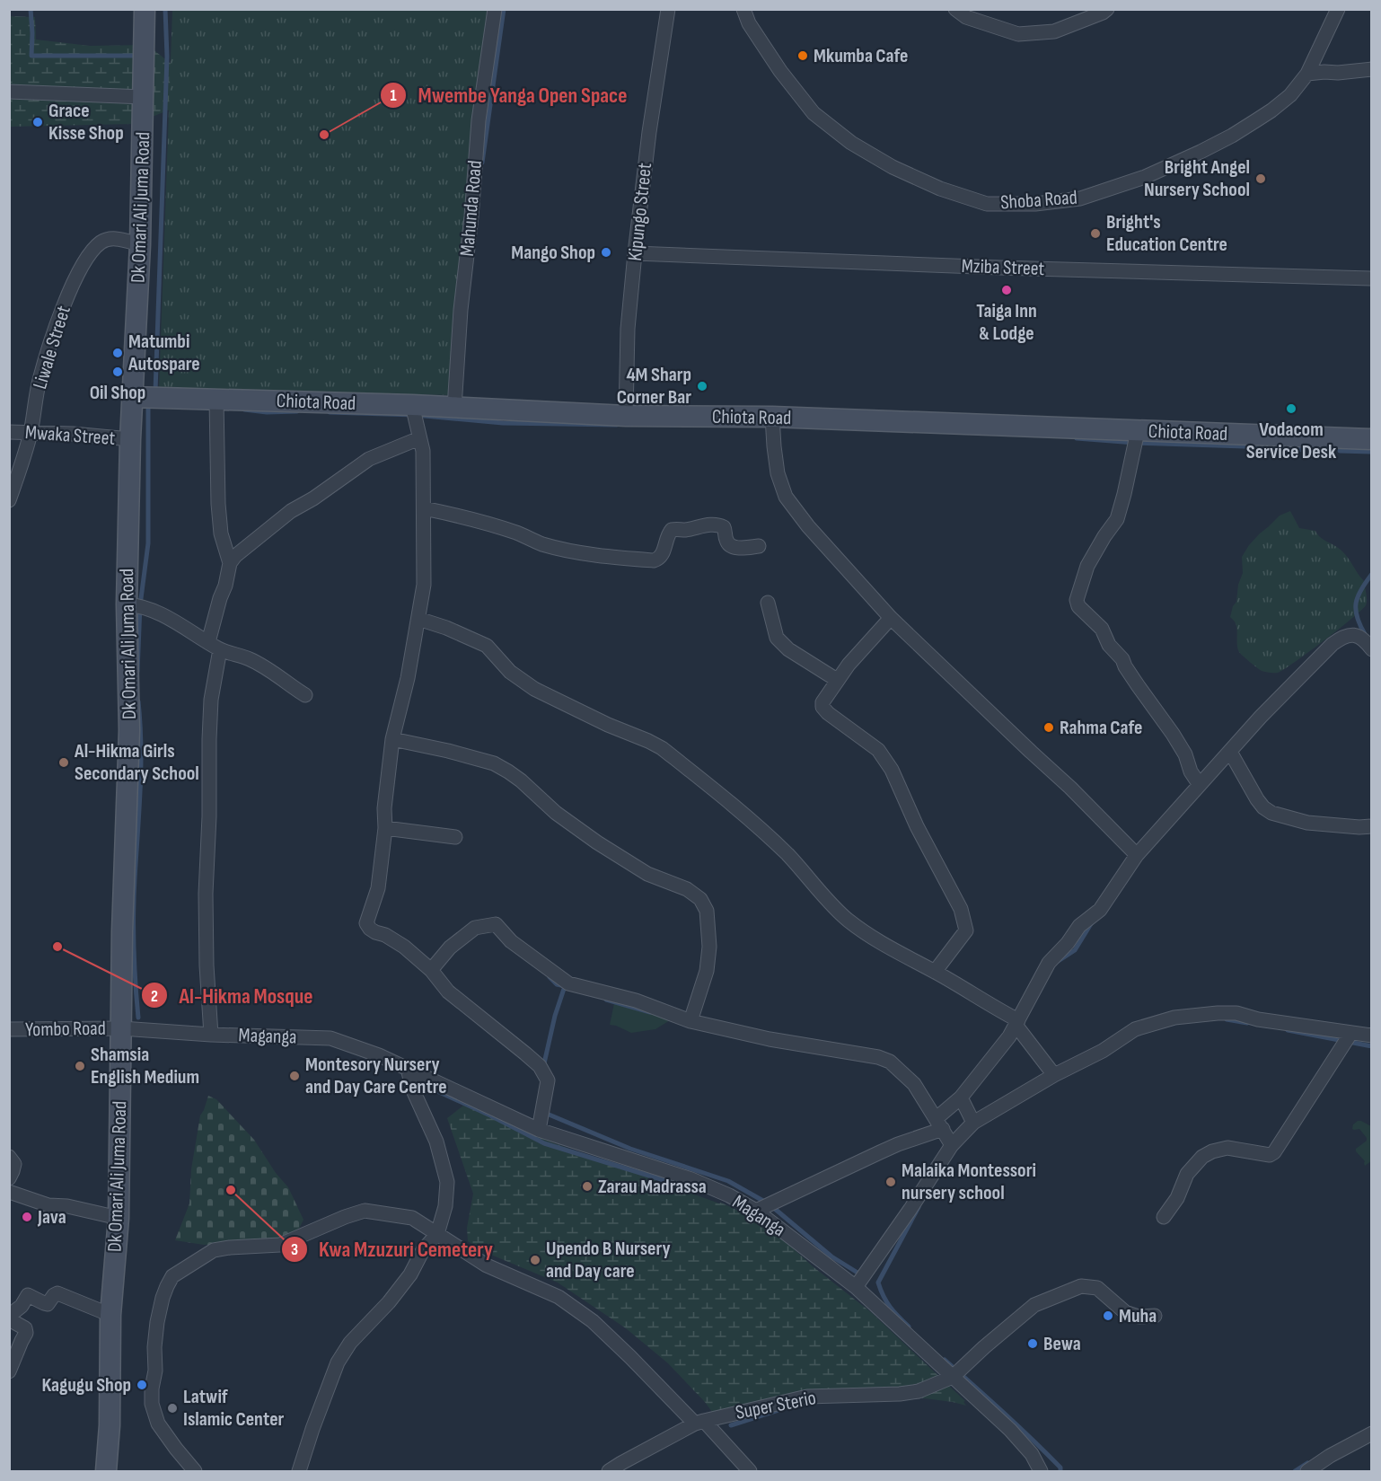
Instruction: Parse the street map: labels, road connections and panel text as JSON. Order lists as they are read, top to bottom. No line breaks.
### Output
{"streets":{"street":["Shoba Road","Dk Omari Ali Juma Road","Mahunda Road","Kipungo Street","Mziba Street","Liwale Street","Chiota Road","Mwaka Street","Yombo Road","Maganga","Super Sterio"]},"crossings":[["Dk Omari Ali Juma Road","Liwale Street"],["Dk Omari Ali Juma Road","Chiota Road"],["Dk Omari Ali Juma Road","Mwaka Street"],["Dk Omari Ali Juma Road","Yombo Road"],["Dk Omari Ali Juma Road","Maganga"],["Mahunda Road","Chiota Road"],["Kipungo Street","Mziba Street"],["Kipungo Street","Chiota Road"],["Liwale Street","Mwaka Street"],["Yombo Road","Maganga"],["Maganga","Super Sterio"]],"places":["Mkumba Cafe","Grace Kisse Shop","Mwembe Yanga Open Space","Bright Angel Nursery School","Bright's Education Centre","Mango Shop","Taiga Inn & Lodge","Matumbi Autospare","Oil Shop","4M Sharp Corner Bar","Vodacom Service Desk","Rahma Cafe","Al-Hikma Girls Secondary School","Al-Hikma Mosque","Shamsia English Medium","Montesory Nursery and Day Care Centre","Malaika Montessori nursery school","Zarau Madrassa","Kwa Mzuzuri Cemetery","Java","Upendo B Nursery and Day care","Muha","Bewa","Kagugu Shop","Latwif Islamic Center"]}
